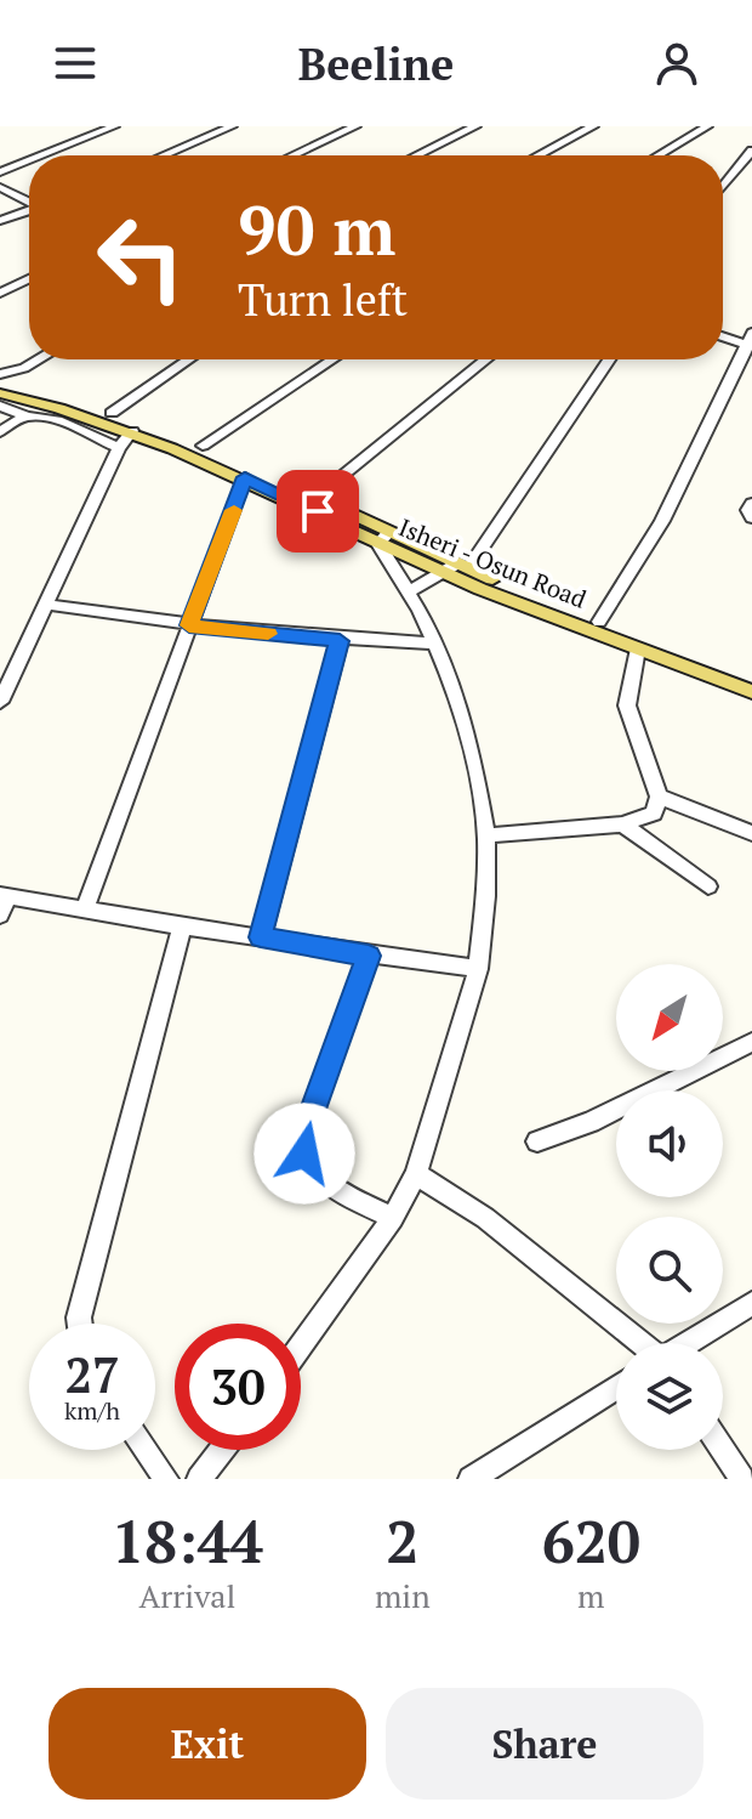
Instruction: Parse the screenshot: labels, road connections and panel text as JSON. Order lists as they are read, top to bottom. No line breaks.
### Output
{"streets":{"main road":["Isheri - Osun Road"]},"north":"bottom left","page":{"header":"Beeline","turn":["90 m","Turn left"],"speed":"27 km/h","limit":"30","eta":["18:44","Arrival","2","min","620","m"],"buttons":["Exit","Share"]}}
